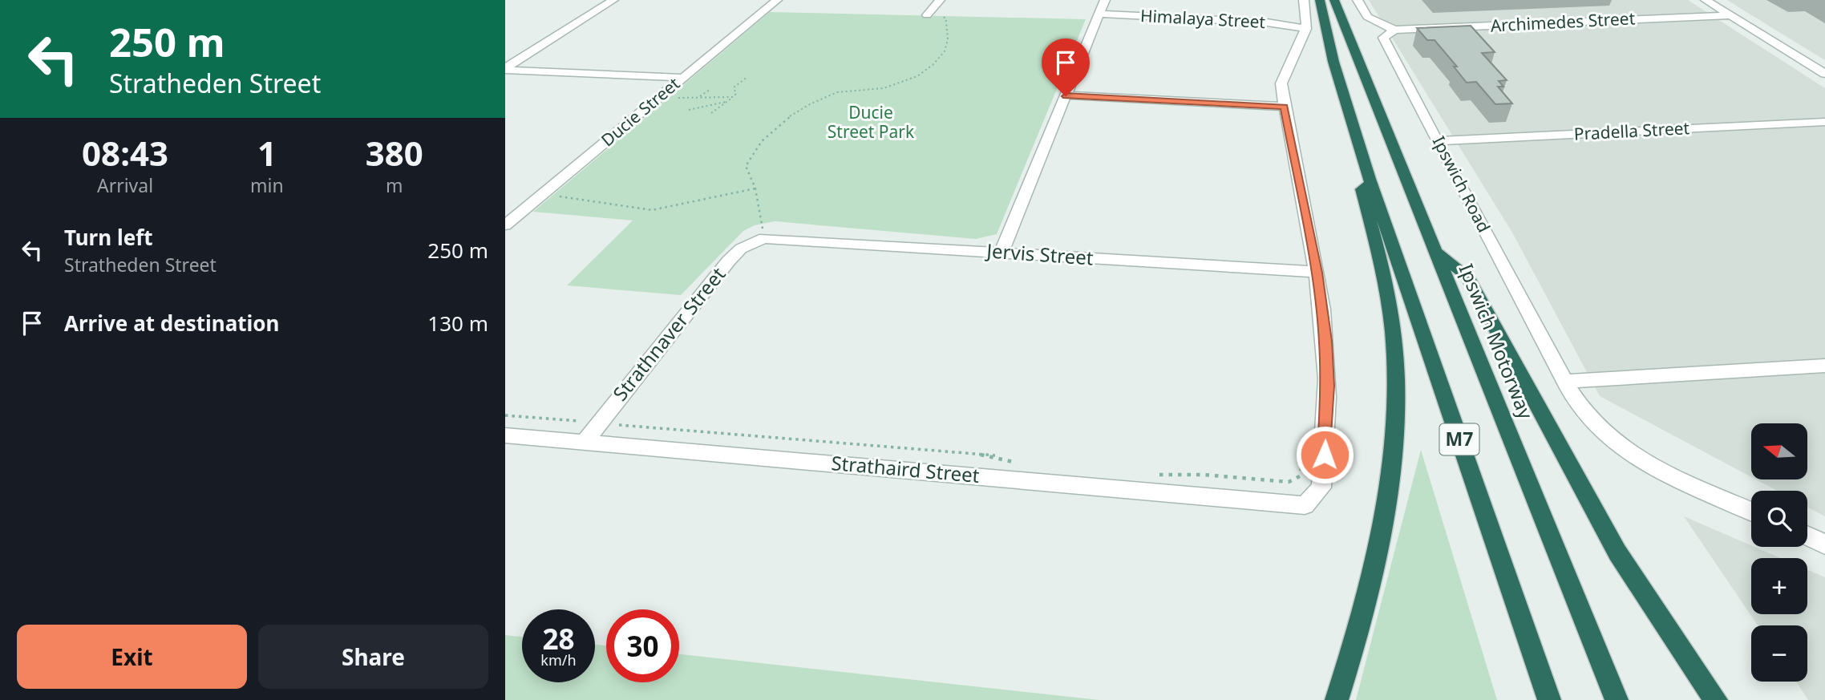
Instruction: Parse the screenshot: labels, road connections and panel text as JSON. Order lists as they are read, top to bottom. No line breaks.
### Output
{"streets":{"highway":["Ipswich Motorway","M7"],"street":["Himalaya Street","Archimedes Street","Ducie Street","Pradella Street","Ipswich Road","Jervis Street","Strathnaver Street","Strathaird Street"]},"crossings":[["Archimedes Street","Ipswich Road"],["Pradella Street","Ipswich Road"],["Jervis Street","Strathnaver Street"],["Jervis Street","Strathaird Street"],["Strathnaver Street","Strathaird Street"]],"parks":["Ducie Street Park"],"north":"left","page":{"turn":["250 m","Stratheden Street"],"eta":["08:43","Arrival","1","min","380","m"],"list":[{"name":"Turn left","note":"Stratheden Street","value":"250 m"},{"name":"Arrive at destination","value":"130 m"}],"map_buttons":["+","−"],"speed":"28 km/h","limit":"30","buttons":["Exit","Share"]}}
